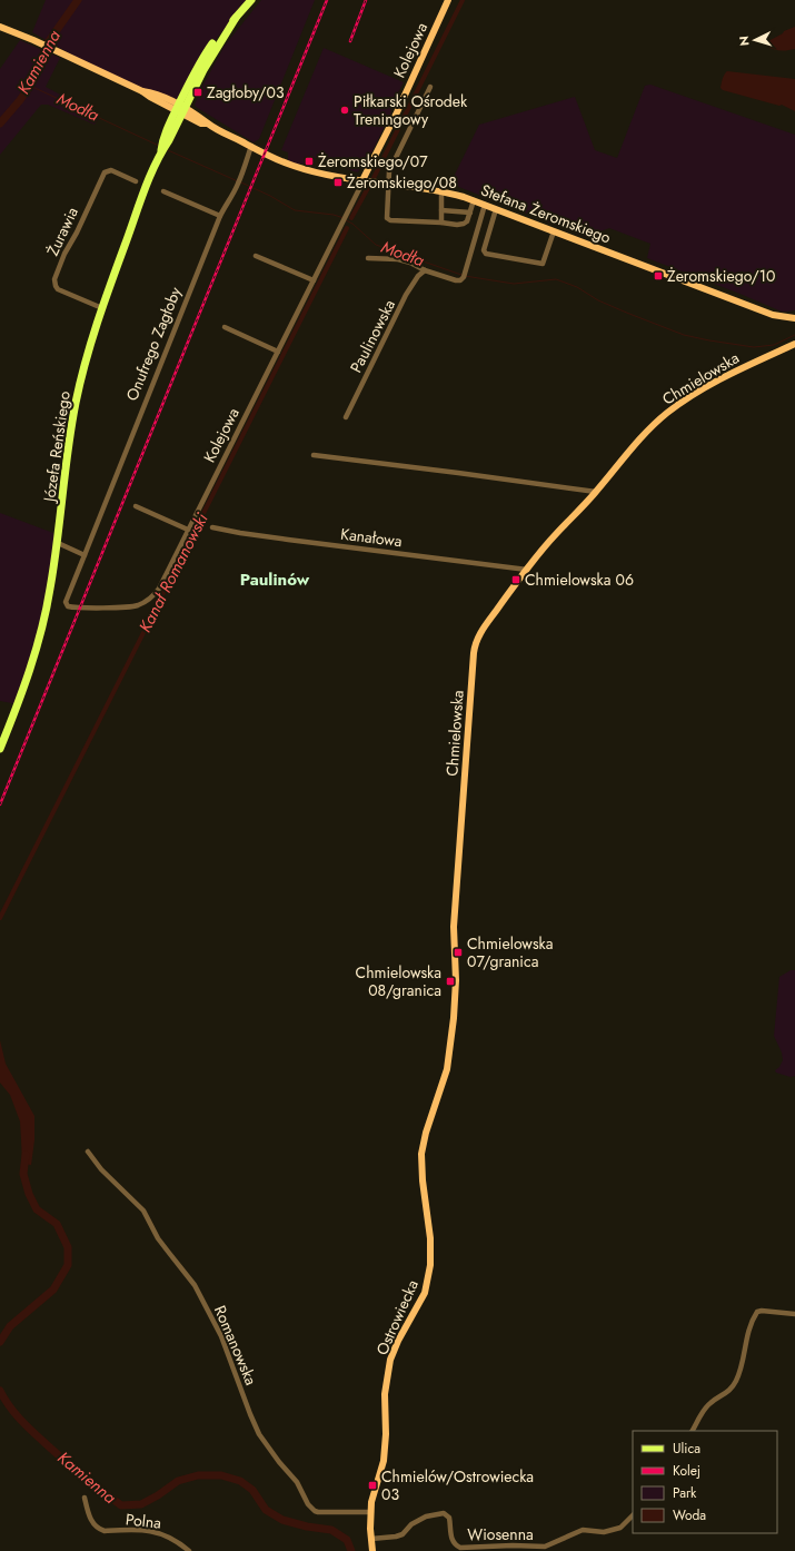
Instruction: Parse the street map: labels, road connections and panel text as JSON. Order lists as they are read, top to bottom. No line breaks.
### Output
{"streets":{"main road":["Józefa Reńskiego"],"street":["Kolejowa","Stefana Żeromskiego","Żurawia","Paulinowska","Onufrego Zagłoby","Chmielowska","Kanałowa","Ostrowiecka","Romanowska","Polna","Wiosenna"]},"crossings":[["Kolejowa","Stefana Żeromskiego"],["Kolejowa","Onufrego Zagłoby"],["Stefana Żeromskiego","Onufrego Zagłoby"],["Stefana Żeromskiego","Józefa Reńskiego"],["Żurawia","Józefa Reńskiego"],["Chmielowska","Kanałowa"],["Chmielowska","Ostrowiecka"],["Ostrowiecka","Romanowska"],["Ostrowiecka","Wiosenna"]],"districts":["Paulinów"],"water":["Kamienna","Modła","Kanał Romanowski"],"places":{"transit":["Zagłoby/03","Żeromskiego/07","Żeromskiego/08","Żeromskiego/10","Chmielowska 06","Chmielowska 07/granica","Chmielowska 08/granica","Chmielów/Ostrowiecka 03"],"other":["Piłkarski Ośrodek Treningowy"]},"legend":["Ulica","Kolej","Park","Woda"],"north":"left"}
